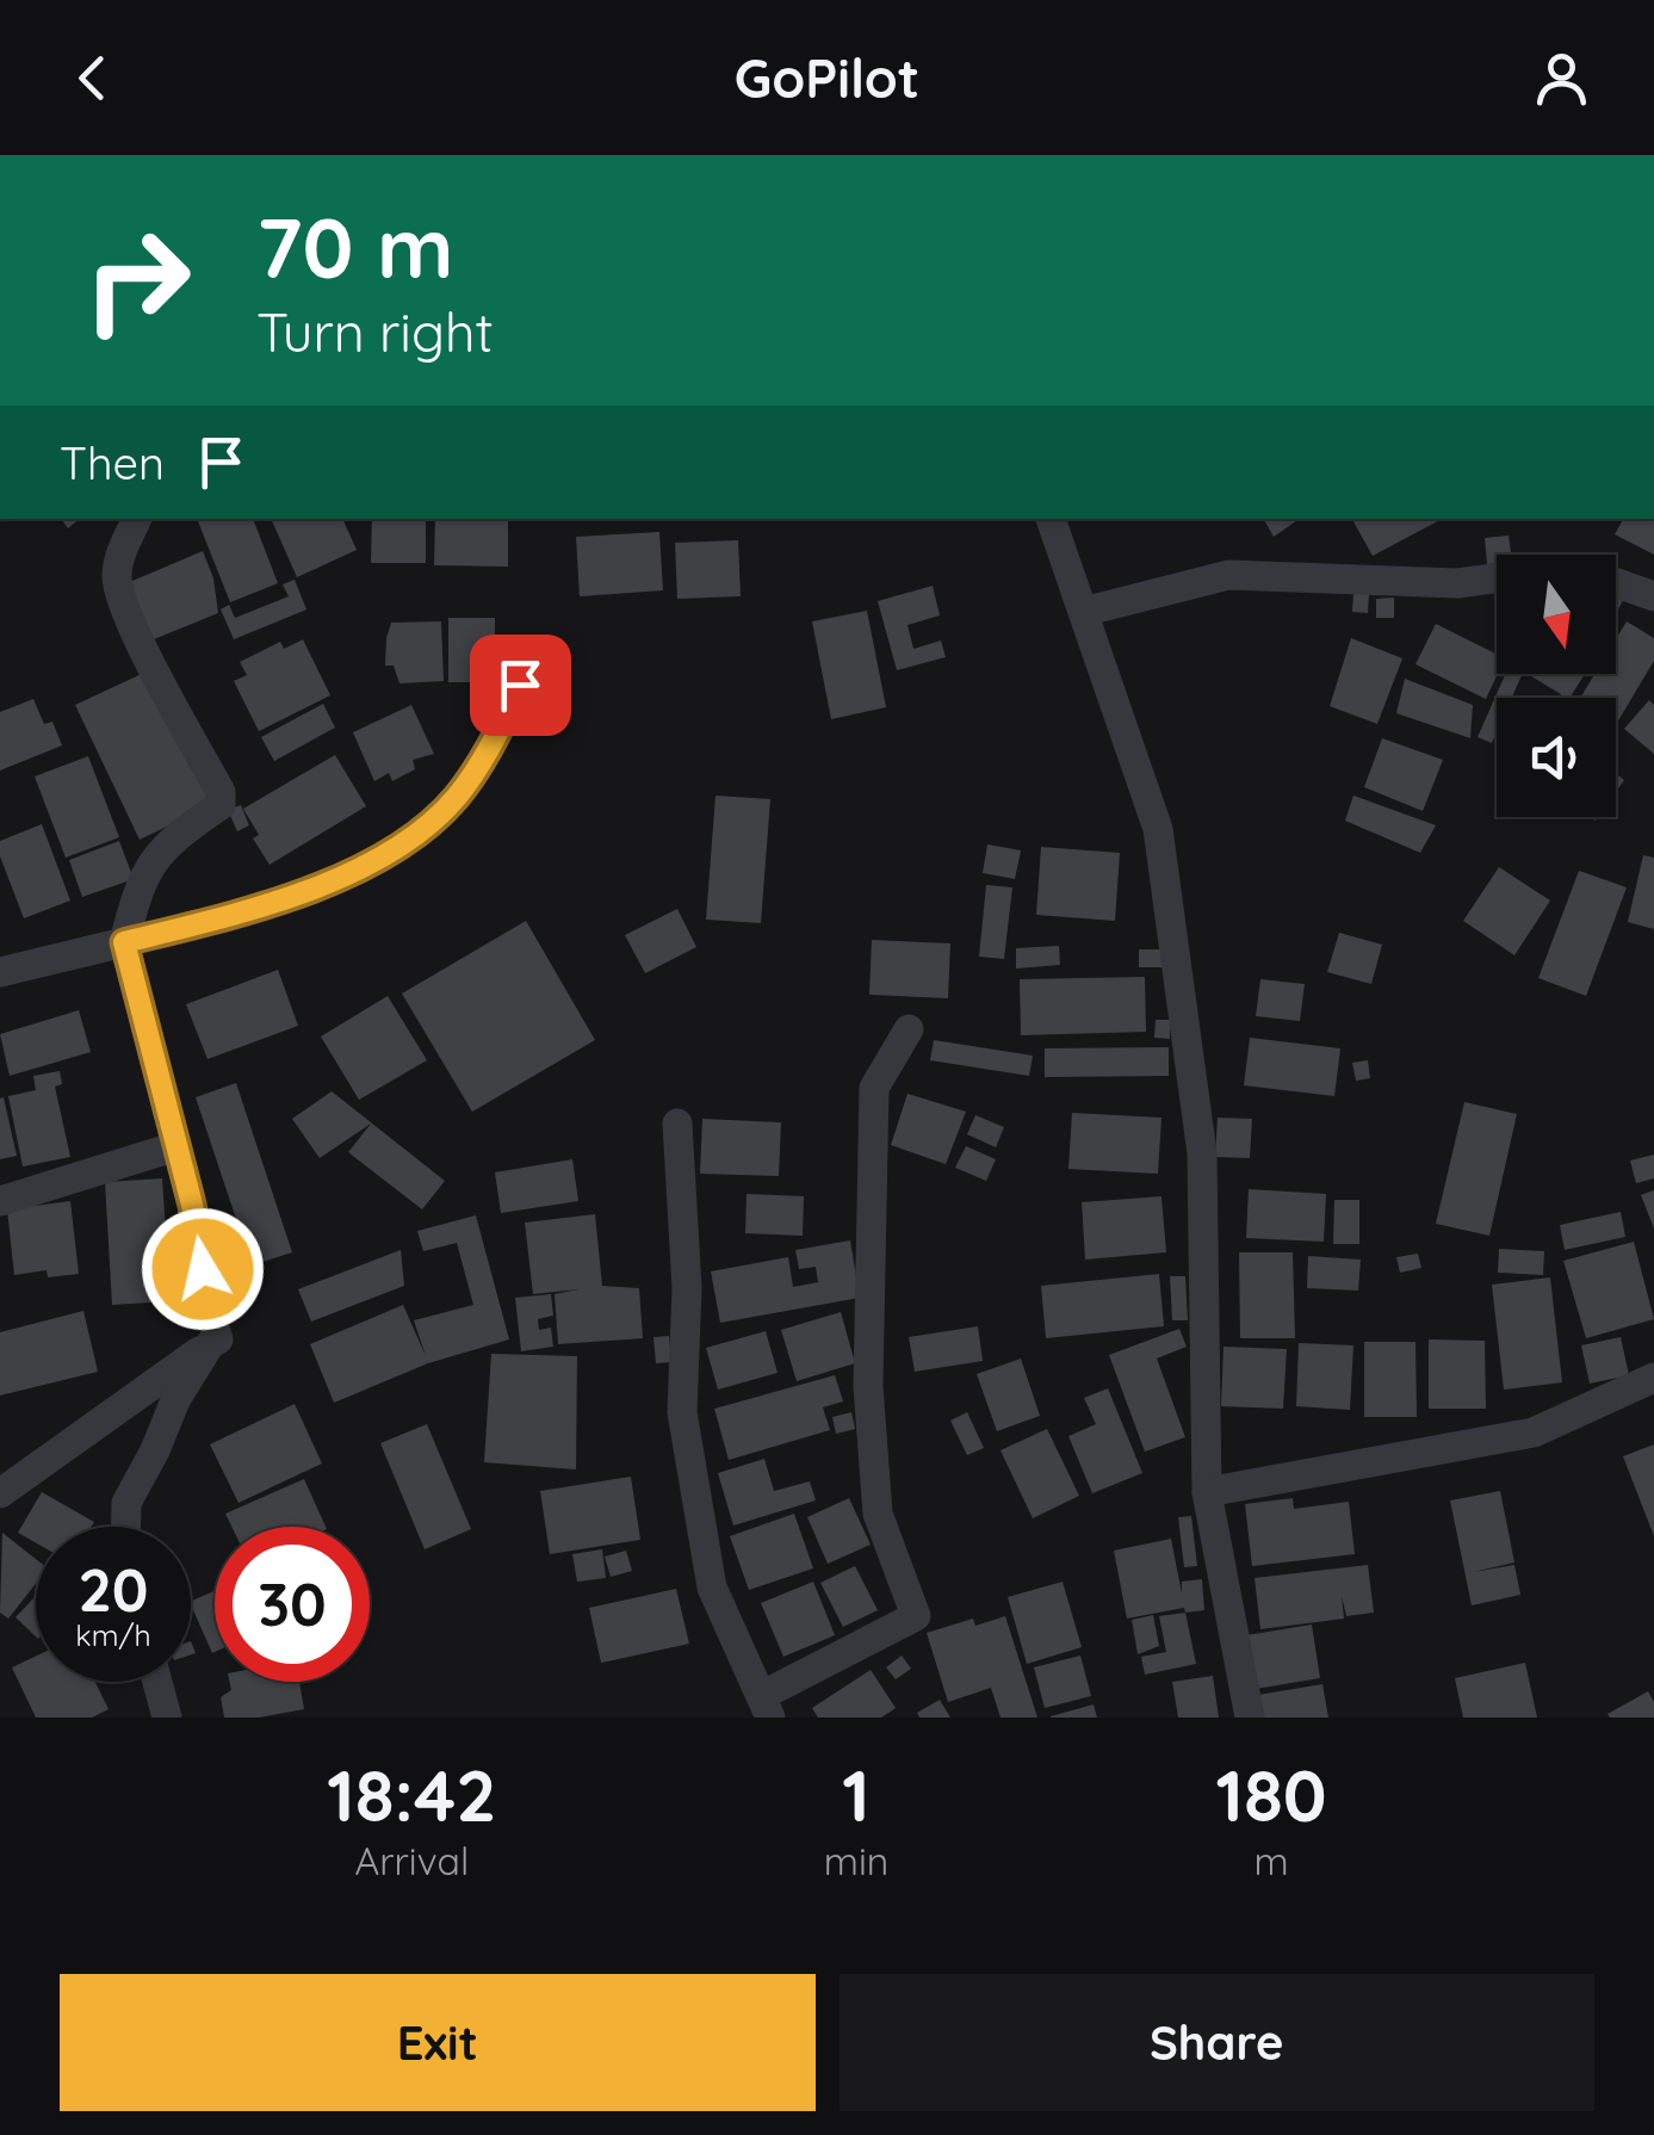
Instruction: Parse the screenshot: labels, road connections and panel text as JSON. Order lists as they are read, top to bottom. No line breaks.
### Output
{"north":"bottom","page":{"header":"GoPilot","turn":["70 m","Turn right"],"then":"Then","speed":"20 km/h","limit":"30","eta":["18:42","Arrival","1","min","180","m"],"buttons":["Exit","Share"]}}
